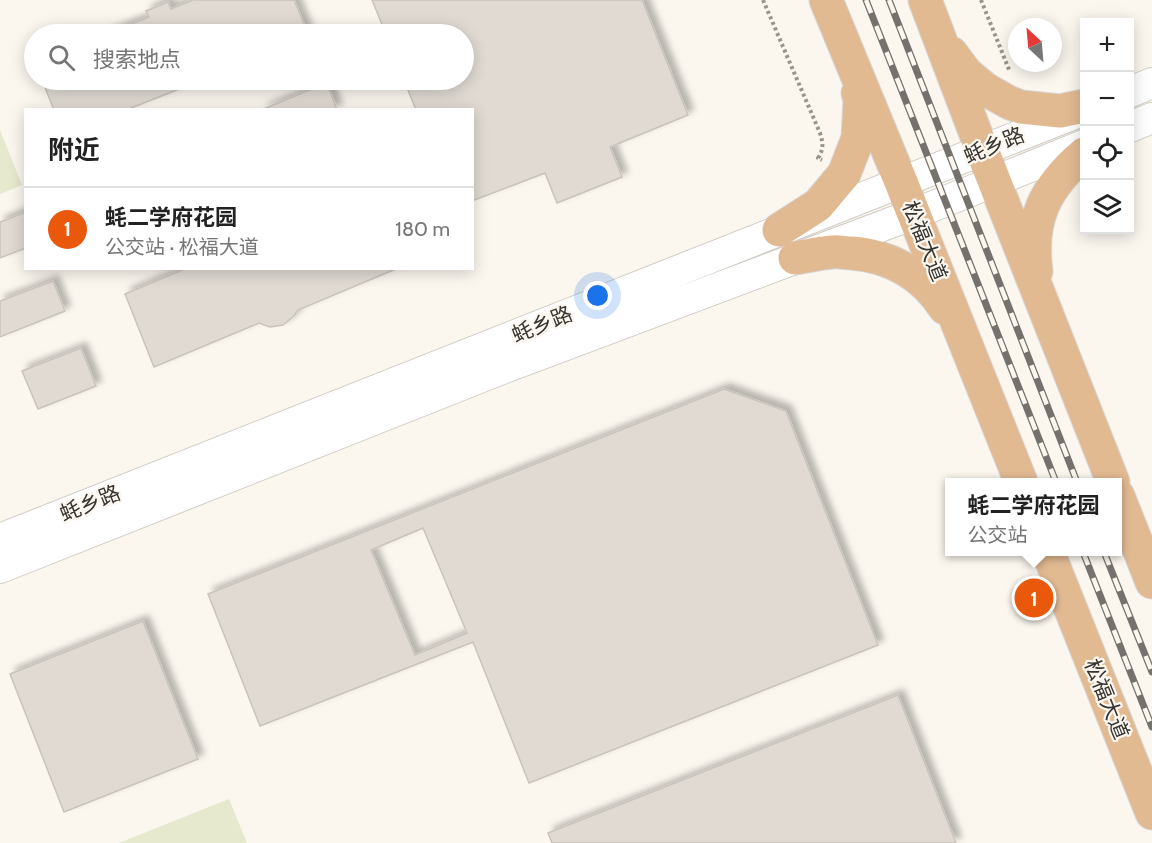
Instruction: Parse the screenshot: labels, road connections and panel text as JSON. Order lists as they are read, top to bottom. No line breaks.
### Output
{"streets":{"main road":["松福大道"],"street":["蚝乡路"]},"crossings":[["蚝乡路","松福大道"]],"north":"top left","page":{"map_buttons":["+","−"],"search":"搜索地点","heading":"附近","list":[{"mark":"1","name":"蚝二学府花园","note":"公交站 · 松福大道","value":"180 m"}],"popup":["蚝二学府花园","公交站"],"pins":"1"}}
